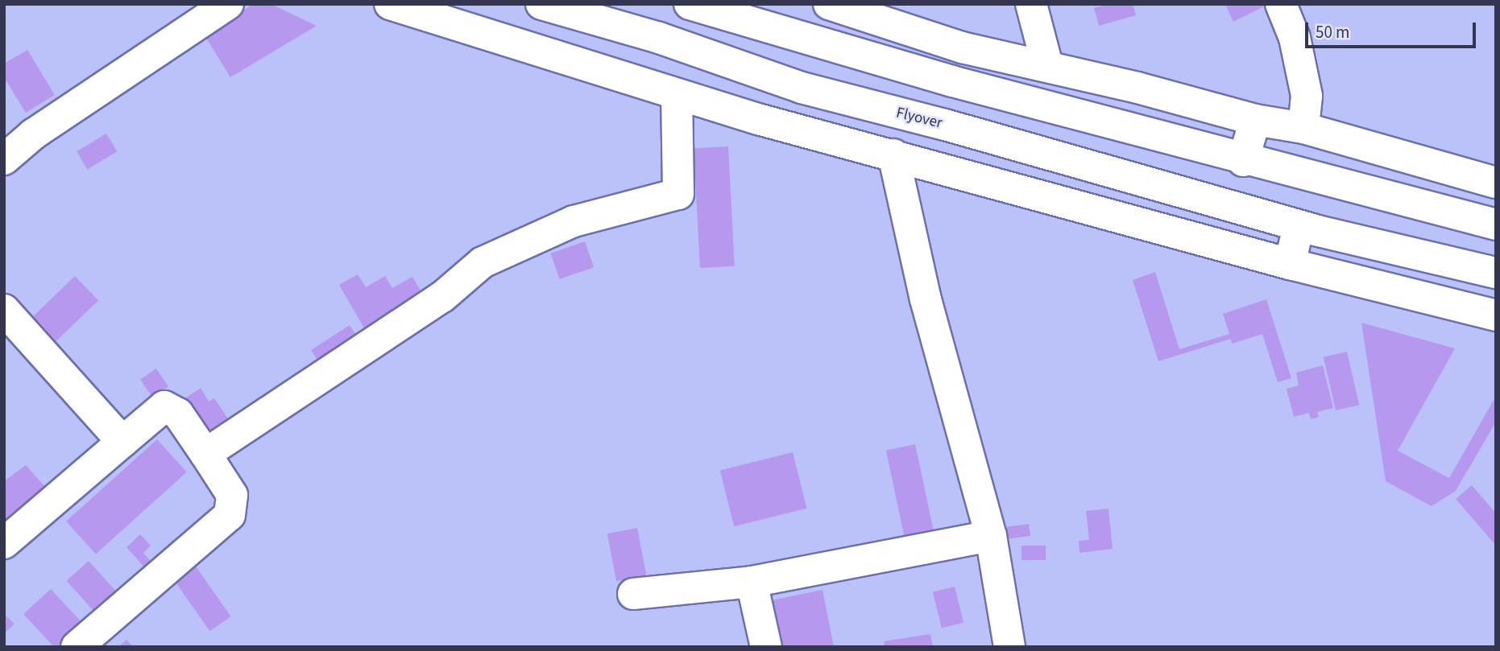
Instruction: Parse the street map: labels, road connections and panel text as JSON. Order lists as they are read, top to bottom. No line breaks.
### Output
{"streets":{"main road":["Flyover"]},"scale_bar":"50 m"}
